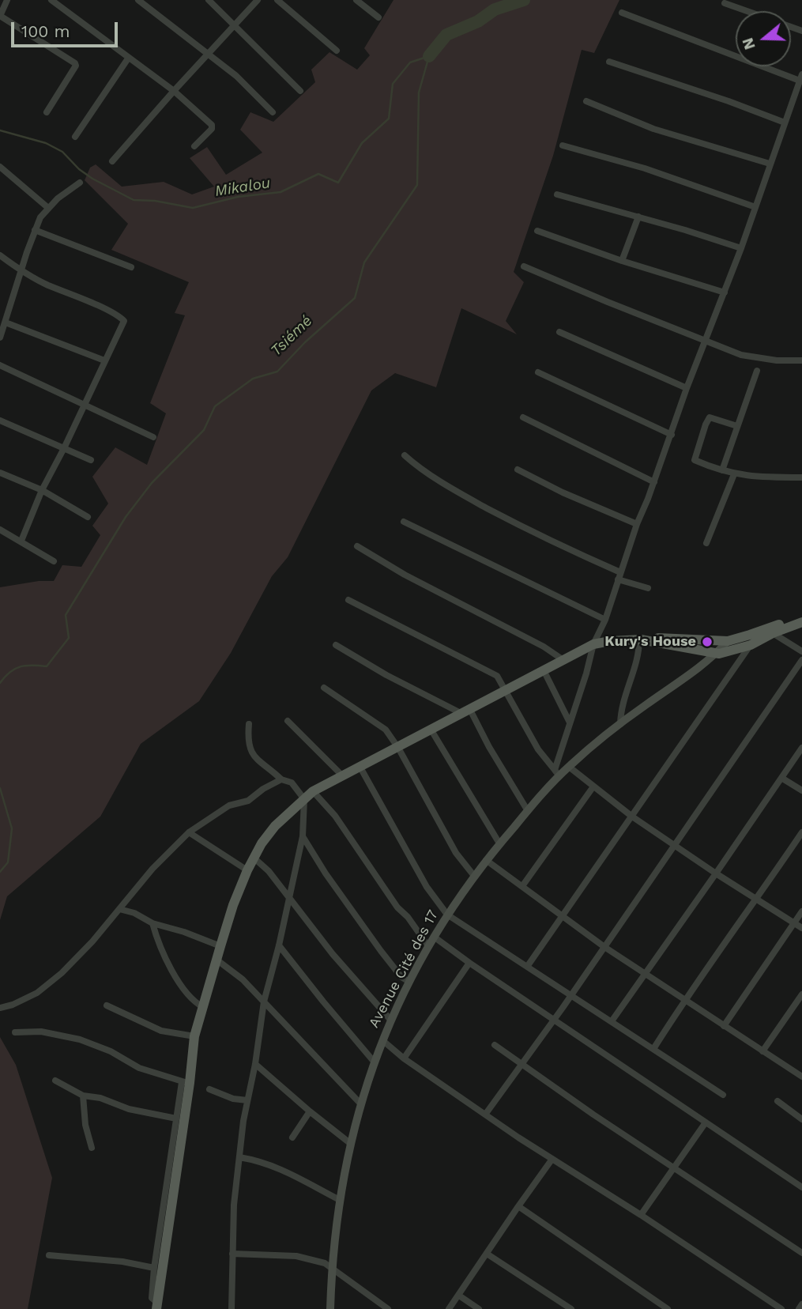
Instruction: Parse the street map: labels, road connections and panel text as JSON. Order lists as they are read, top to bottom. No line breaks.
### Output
{"streets":{"street":["Avenue Cité des 17"]},"water":["Mikalou","Tsiémé"],"places":["Kury's House"],"scale_bar":"100 m","north":"left"}
